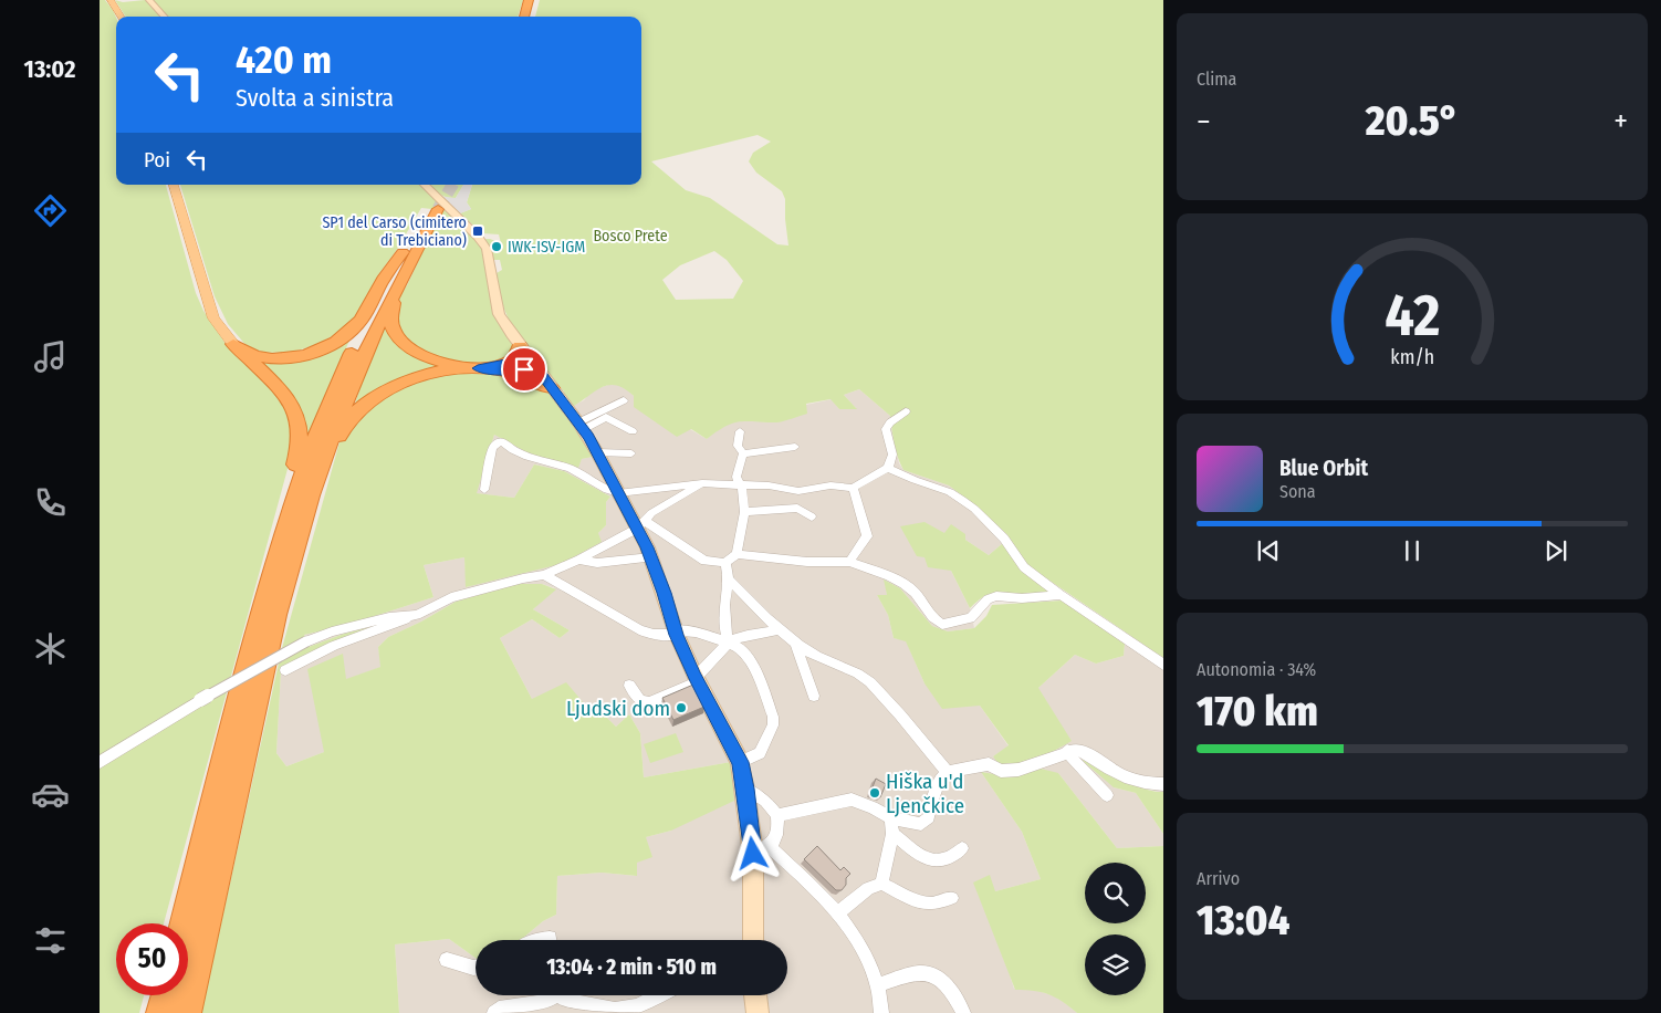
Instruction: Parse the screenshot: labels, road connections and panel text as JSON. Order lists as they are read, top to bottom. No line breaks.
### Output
{"parks":["Bosco Prete"],"places":{"transit":["SP1 del Carso (cimitero di Trebiciano)"],"other":["IWK-ISV-IGM","Ljudski dom","Hiška u'd Ljenčkice"]},"page":{"tabs":"13:02","tile":["Clima",["Autonomia · 34%","170 km"],["Arrivo","13:04"]],"turn":["420 m","Svolta a sinistra"],"heat":["−","20.5°","+"],"then":"Poi","song":["Blue Orbit","Sona"],"limit":"50","trip":"13:04 · 2 min · 510 m","gauge":["42","km/h"]}}
